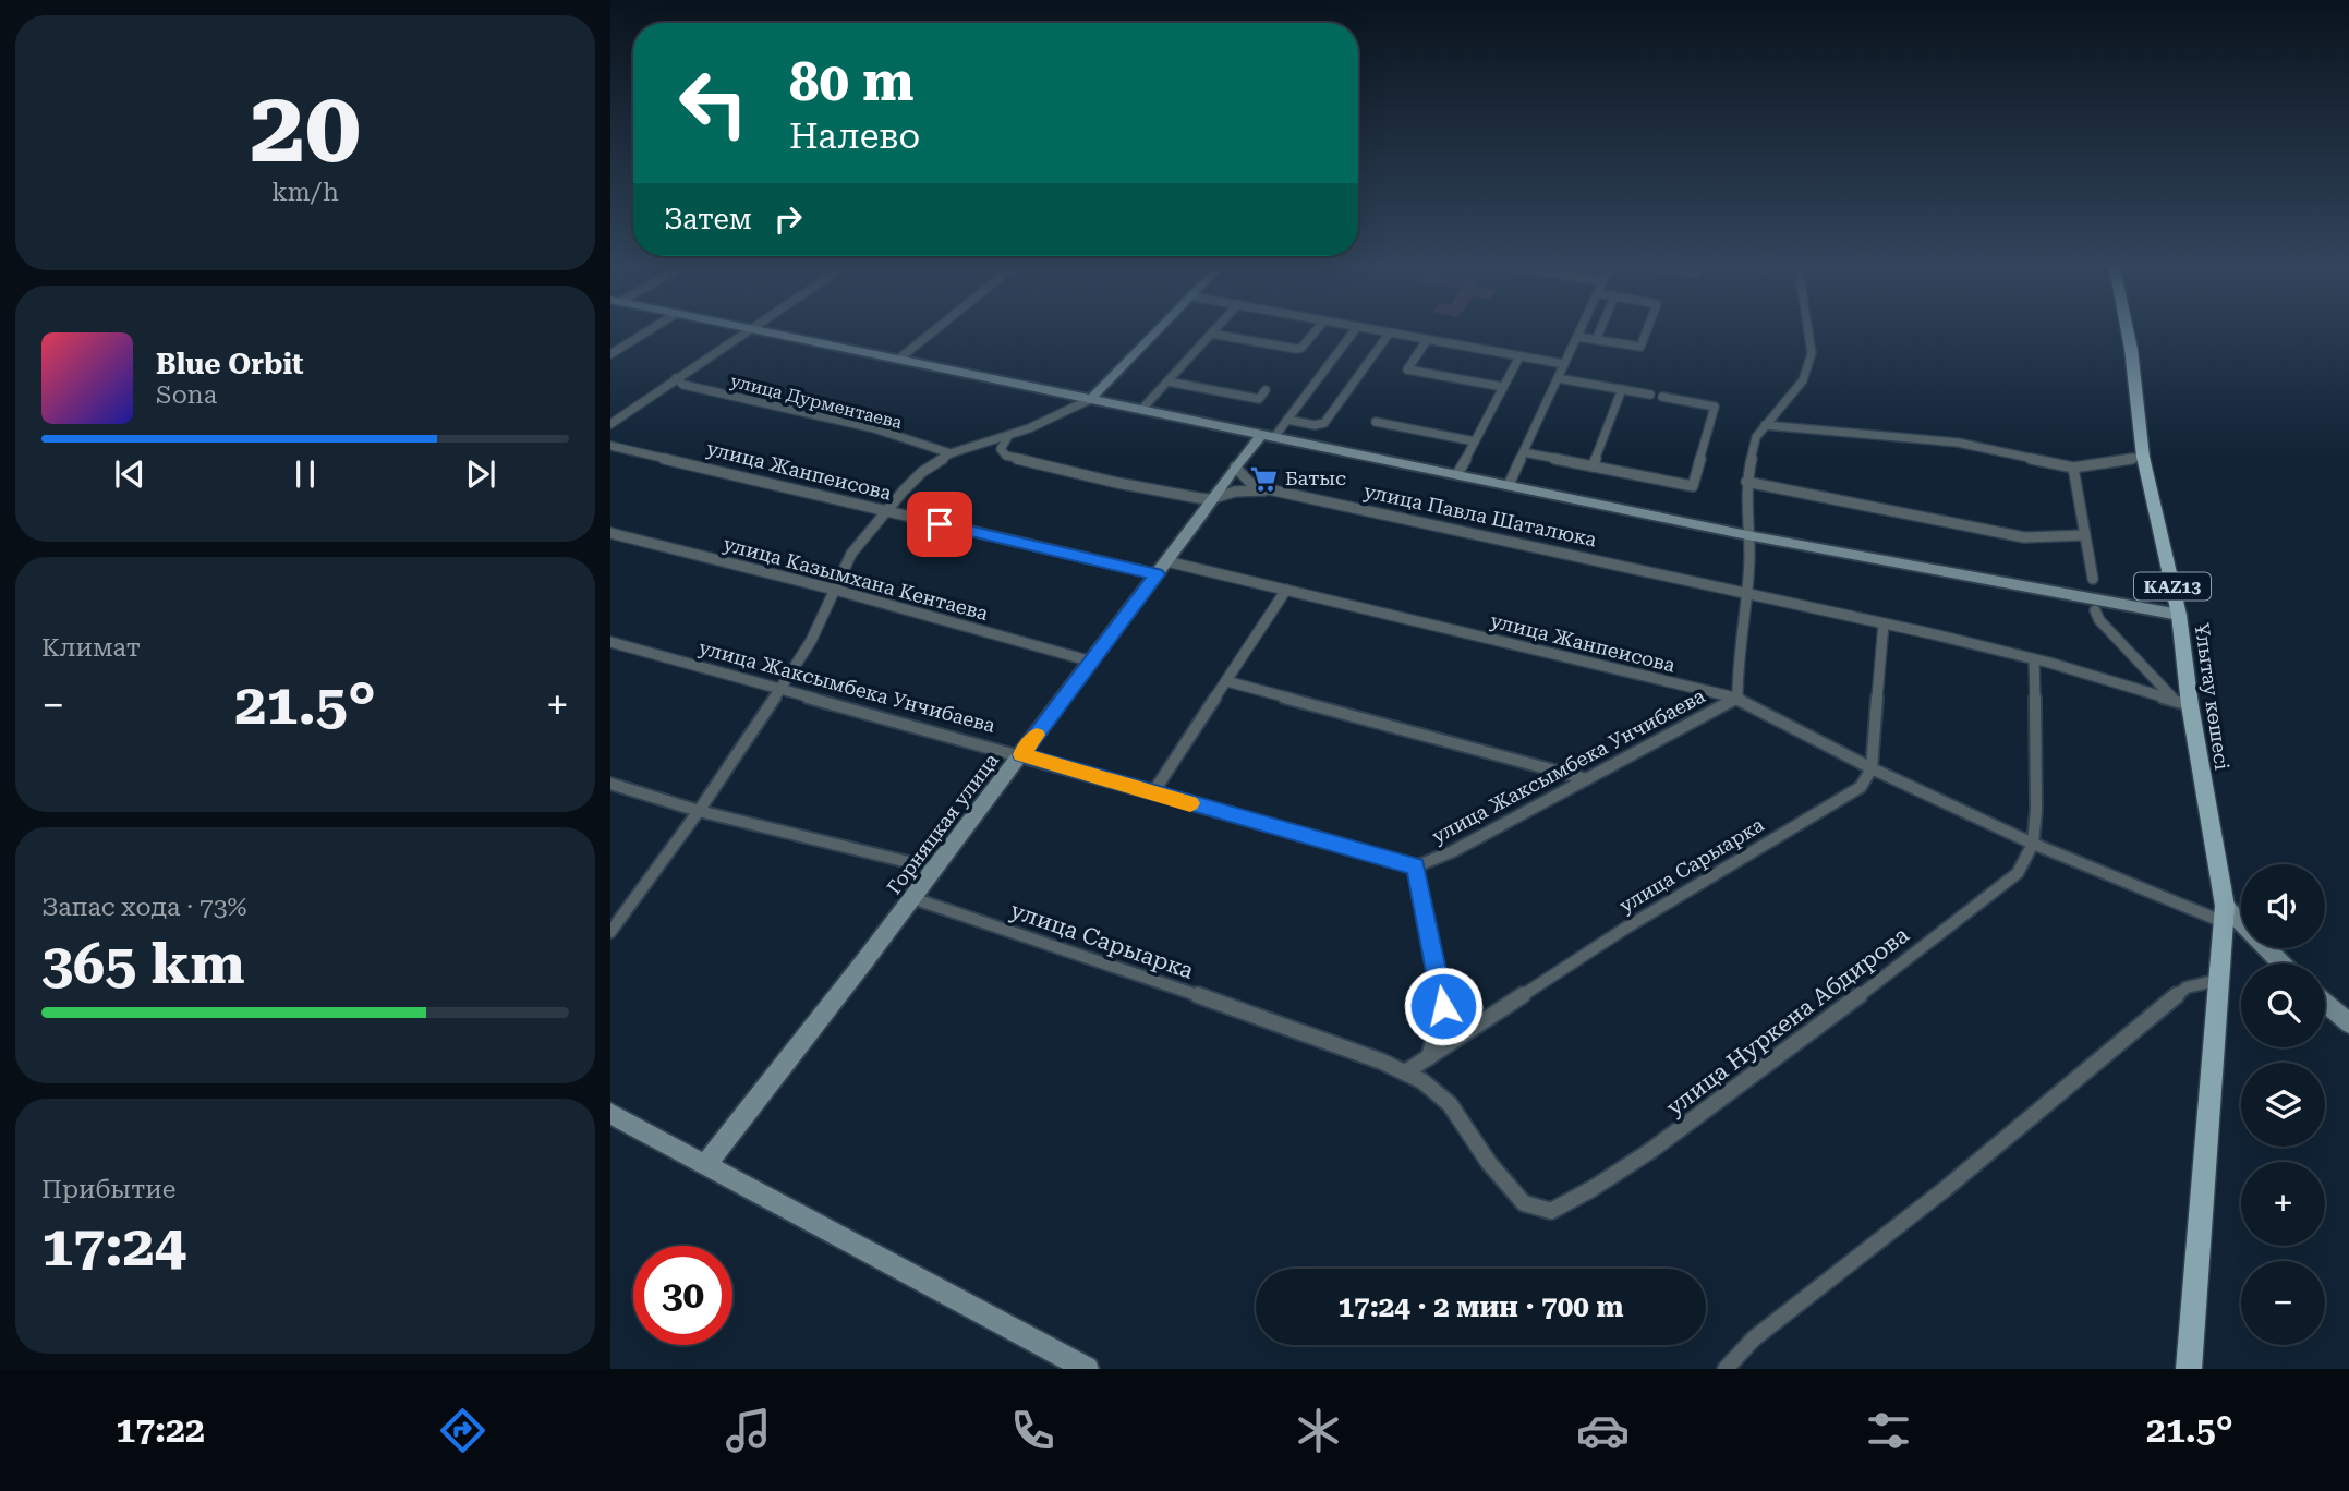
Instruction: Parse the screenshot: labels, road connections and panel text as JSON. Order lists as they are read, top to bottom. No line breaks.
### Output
{"streets":{"main road":["KAZ13","Ұлытау көшесі"],"street":["улица Дурментаева","улица Жанпеисова","улица Павла Шаталюка","улица Казымхана Кентаева","улица Жаксымбека Унчибаева","Горняцкая улица","улица Сарыарка","улица Нуркена Абдирова"]},"crossings":[["улица Жанпеисова","KAZ13"],["улица Жанпеисова","улица Жаксымбека Унчибаева"],["улица Жанпеисова","Ұлытау көшесі"],["улица Жанпеисова","Горняцкая улица"],["улица Жанпеисова","улица Сарыарка"],["улица Жанпеисова","улица Нуркена Абдирова"],["улица Павла Шаталюка","Ұлытау көшесі"],["улица Павла Шаталюка","улица Нуркена Абдирова"],["улица Казымхана Кентаева","Горняцкая улица"],["KAZ13","Ұлытау көшесі"],["улица Жаксымбека Унчибаева","Горняцкая улица"],["Горняцкая улица","улица Сарыарка"],["улица Сарыарка","улица Нуркена Абдирова"]],"places":{"supermarket":["Батыс"]},"page":{"tile":[["20","km/h"],"Климат",["Запас хода · 73%","365 km"],["Прибытие","17:24"]],"turn":["80 m","Налево"],"then":"Затем","song":["Blue Orbit","Sona"],"heat":["−","21.5°","+"],"map_buttons":["+","−"],"limit":"30","trip":"17:24 · 2 мин · 700 m","tabs":["17:22","21.5°"]}}
